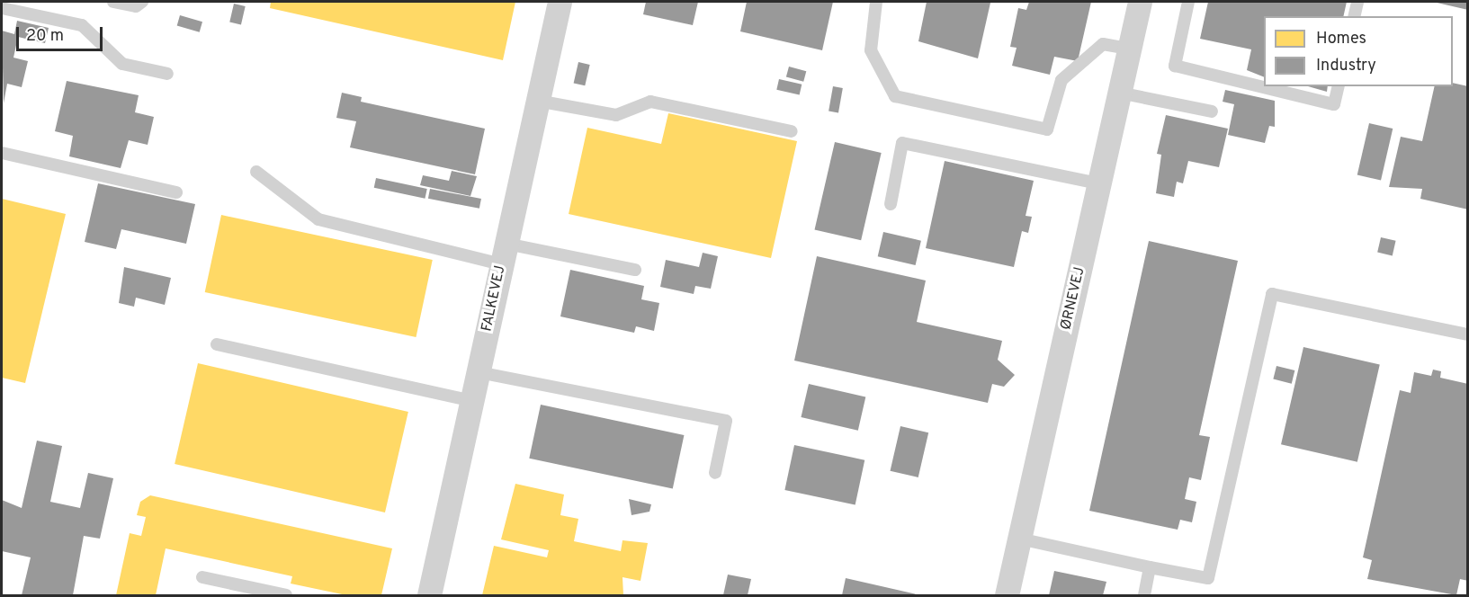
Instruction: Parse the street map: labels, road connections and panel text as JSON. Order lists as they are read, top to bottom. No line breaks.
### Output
{"streets":{"street":["FALKEVEJ","ØRNEVEJ"]},"legend":["Homes","Industry"],"scale_bar":"20 m"}
